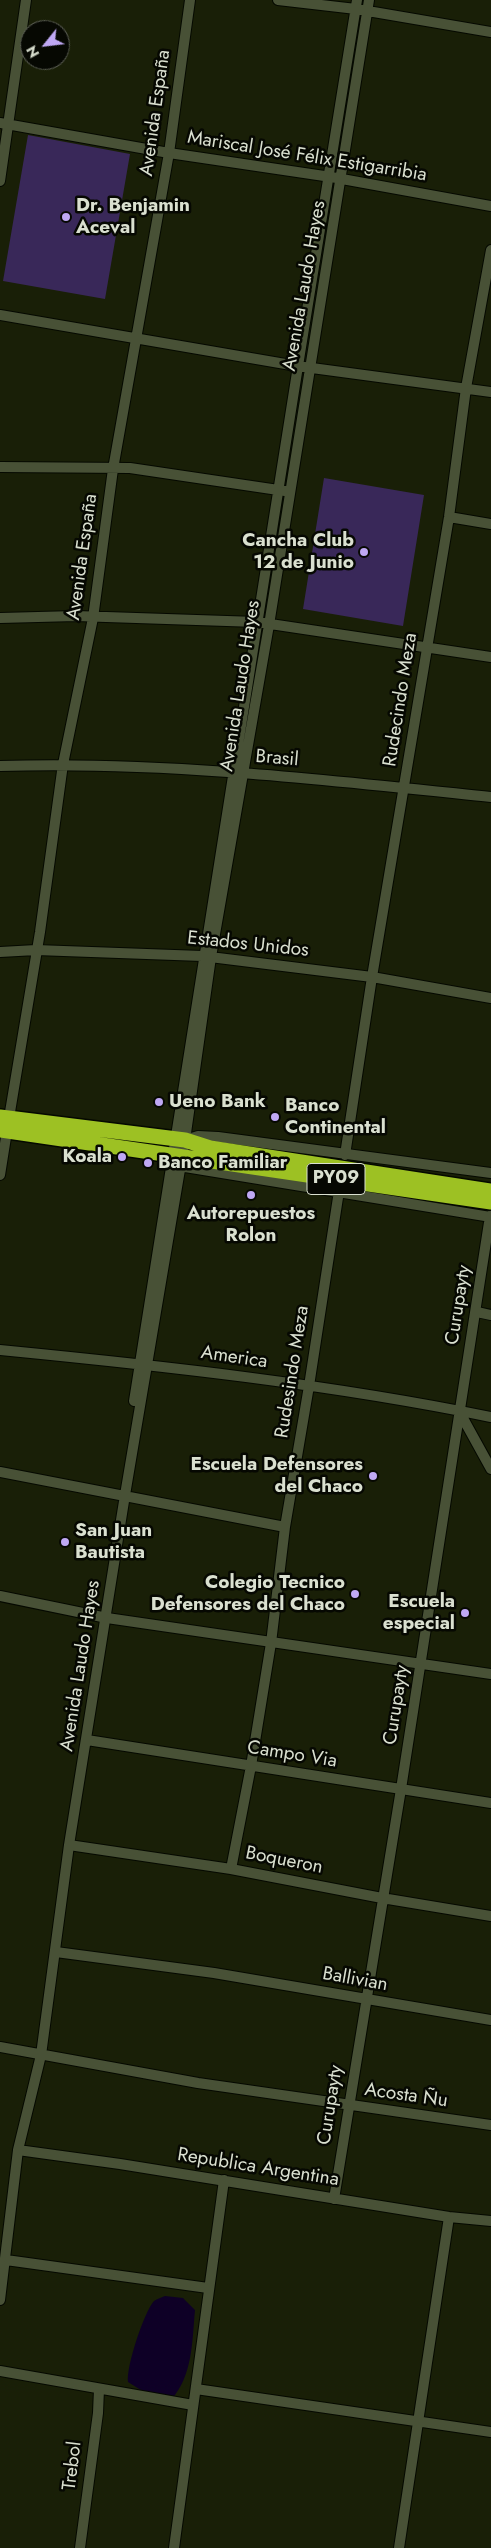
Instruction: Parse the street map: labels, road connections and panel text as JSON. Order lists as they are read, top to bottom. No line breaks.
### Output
{"streets":{"highway":["PY09"],"street":["Avenida España","Mariscal José Félix Estigarribia","Avenida Laudo Hayes","Rudecindo Meza","Brasil","Estados Unidos","Curupayty","America","Rudesindo Meza","Campo Via","Boqueron","Ballivian","Acosta Ñu","Republica Argentina","Trebol"]},"crossings":[["Avenida España","Mariscal José Félix Estigarribia"],["Avenida España","Brasil"],["Avenida España","Estados Unidos"],["Avenida España","PY09"],["Mariscal José Félix Estigarribia","Avenida Laudo Hayes"],["Avenida Laudo Hayes","Brasil"],["Avenida Laudo Hayes","Estados Unidos"],["Avenida Laudo Hayes","PY09"],["Avenida Laudo Hayes","America"],["Avenida Laudo Hayes","Campo Via"],["Avenida Laudo Hayes","Boqueron"],["Avenida Laudo Hayes","Ballivian"],["Avenida Laudo Hayes","Acosta Ñu"],["Avenida Laudo Hayes","Republica Argentina"],["Rudecindo Meza","Brasil"],["Rudecindo Meza","Estados Unidos"],["PY09","Curupayty"],["Curupayty","America"],["Curupayty","Campo Via"],["Curupayty","Boqueron"],["Curupayty","Ballivian"],["Curupayty","Acosta Ñu"],["Curupayty","Republica Argentina"],["America","Rudesindo Meza"],["Rudesindo Meza","Campo Via"],["Rudesindo Meza","Boqueron"]],"places":["Dr. Benjamin Aceval","Cancha Club 12 de Junio","Ueno Bank","Banco Continental","Koala","Banco Familiar","Autorepuestos Rolon","Escuela Defensores del Chaco","San Juan Bautista","Colegio Tecnico Defensores del Chaco","Escuela especial"],"north":"bottom left"}
